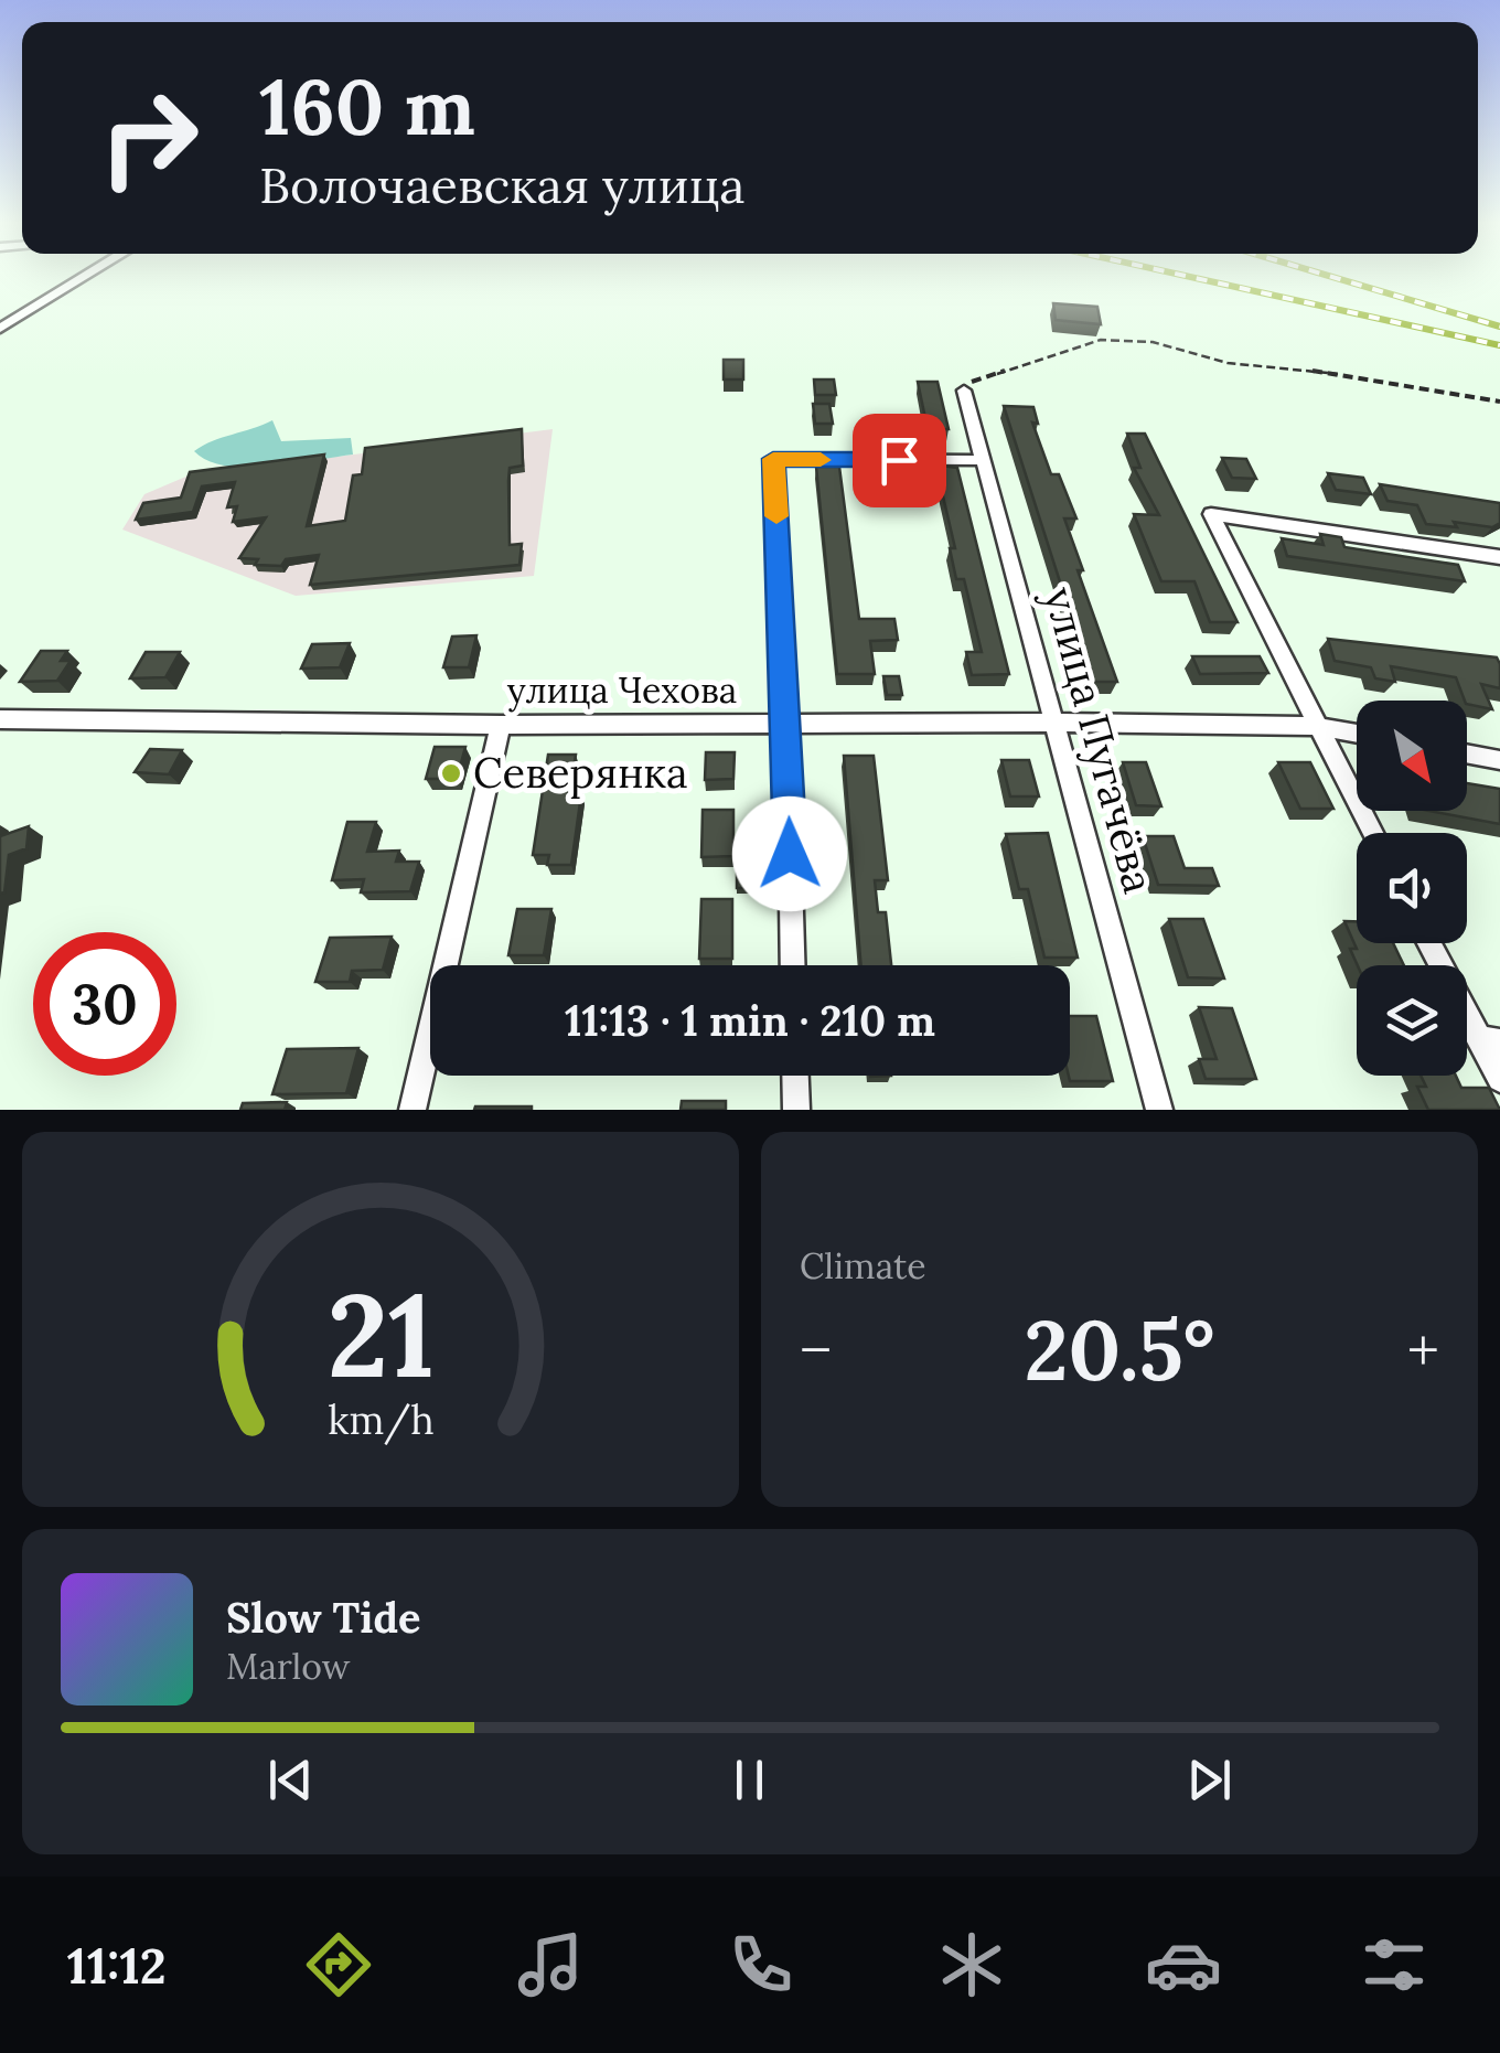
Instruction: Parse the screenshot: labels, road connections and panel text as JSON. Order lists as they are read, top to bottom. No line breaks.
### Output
{"streets":{"street":["улица Чехова","улица Пугачёва"]},"crossings":[["улица Чехова","улица Пугачёва"]],"places":["Северянка"],"north":"bottom right","page":{"turn":["160 m","Волочаевская улица"],"limit":"30","trip":"11:13 · 1 min · 210 m","tile":"Climate","heat":["−","20.5°","+"],"song":["Slow Tide","Marlow"],"tabs":"11:12","gauge":["21","km/h"]}}
